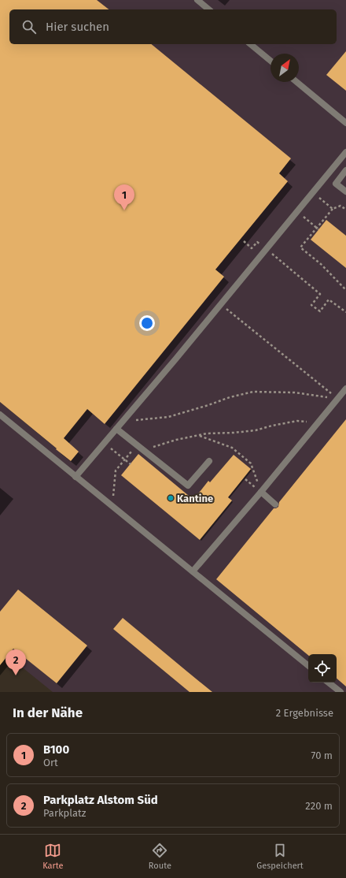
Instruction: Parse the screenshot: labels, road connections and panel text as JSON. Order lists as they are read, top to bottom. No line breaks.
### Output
{"places":["Kantine"],"north":"top right","page":{"search":"Hier suchen","pins":["1","2"],"heading":["In der Nähe","2 Ergebnisse"],"list":[{"mark":"1","name":"B100","note":"Ort","value":"70 m"},{"mark":"2","name":"Parkplatz Alstom Süd","note":"Parkplatz","value":"220 m"}],"nav":["Karte","Route","Gespeichert"]}}
